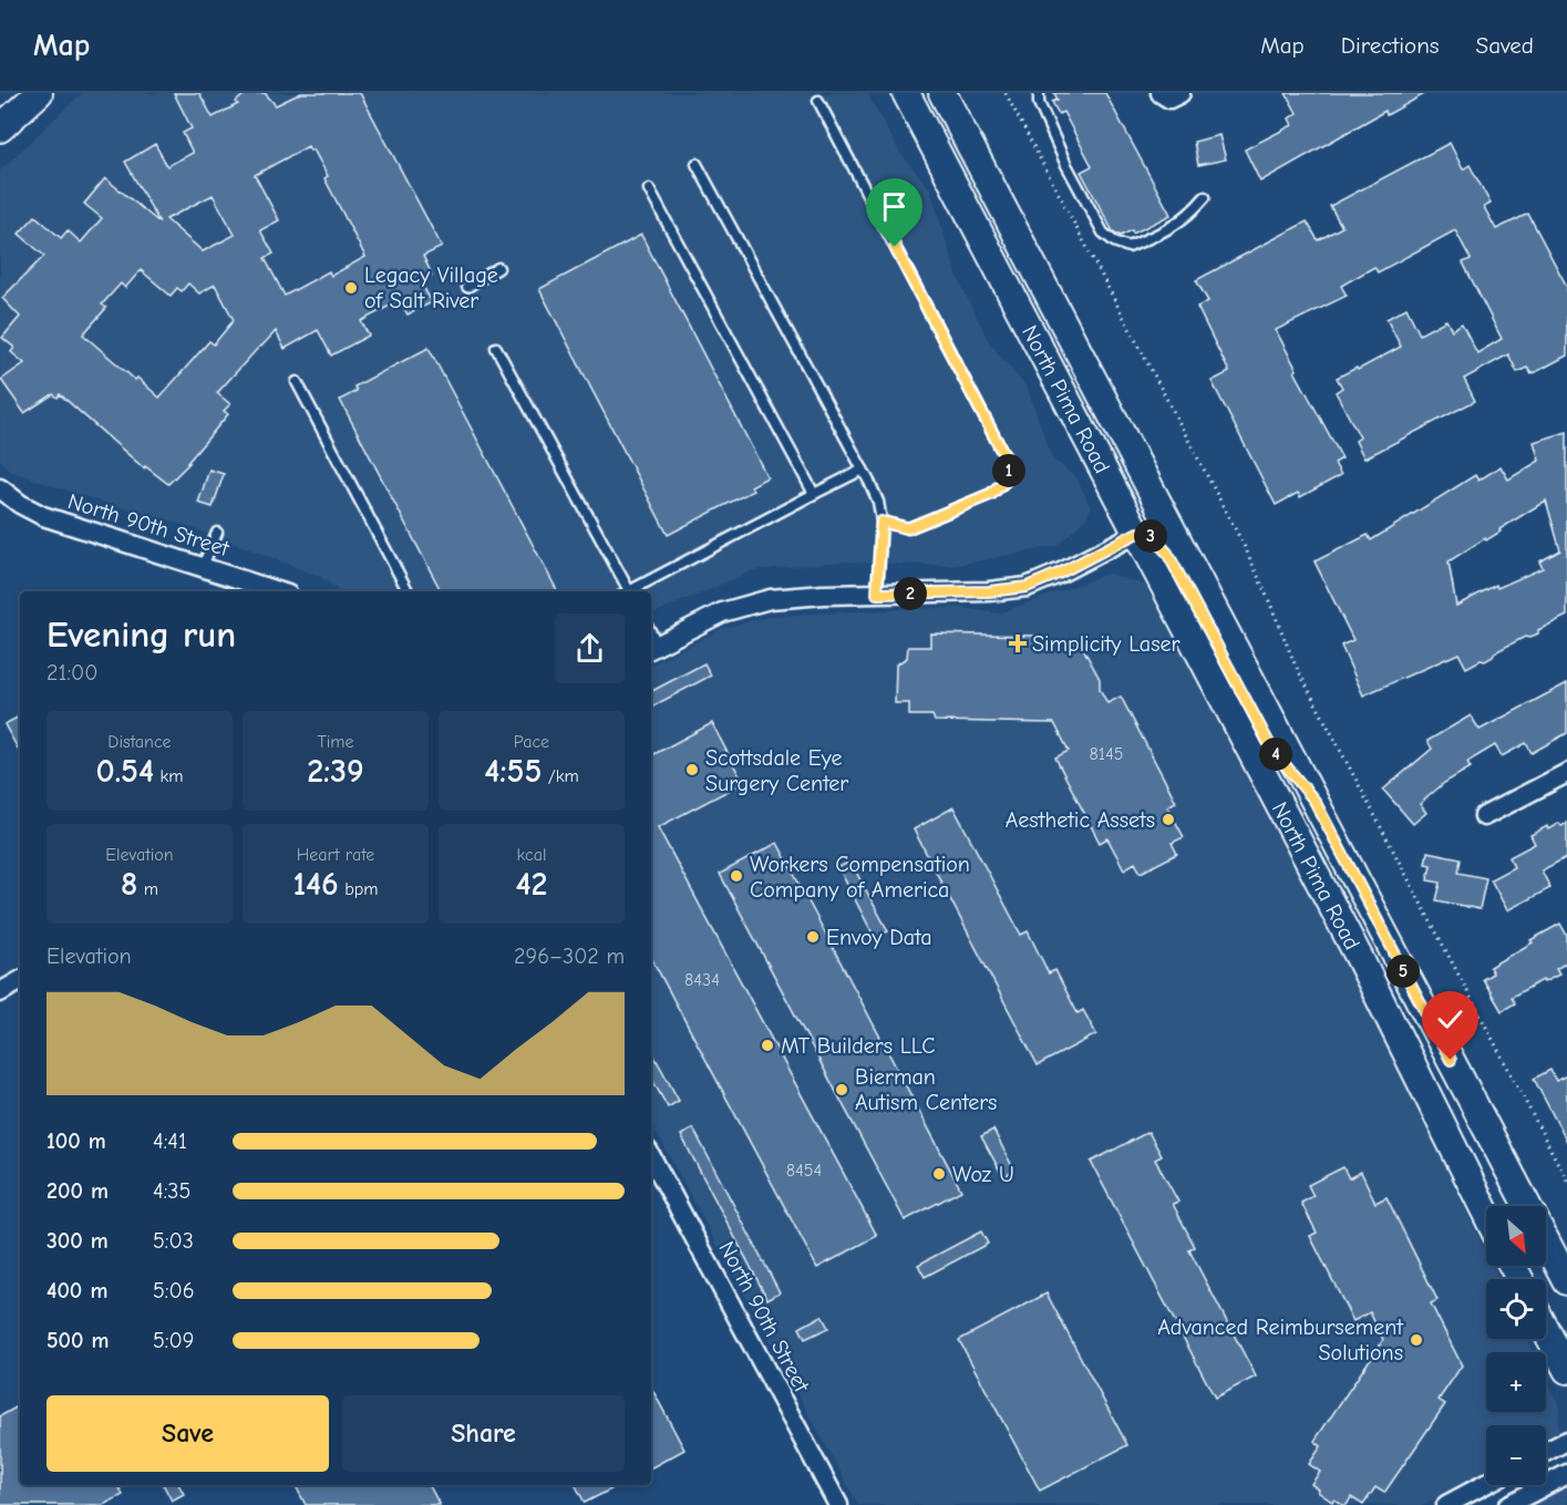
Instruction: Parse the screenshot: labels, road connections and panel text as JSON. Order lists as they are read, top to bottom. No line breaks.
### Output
{"streets":{"main road":["North Pima Road"],"street":["North 90th Street"]},"places":{"other":["Legacy Village of Salt River","Scottsdale Eye Surgery Center","Aesthetic Assets","Workers Compensation Company of America","Envoy Data","MT Builders LLC","Bierman Autism Centers","Woz U","Advanced Reimbursement Solutions"],"health":["Simplicity Laser"]},"house_numbers":["8145","8434","8454"],"north":"bottom right","page":{"header":"Map","nav":["Map","Directions","Saved"],"pins":["1","3","2","4","5"],"heading":["Evening run","21:00"],"stats":[["Distance","0.54 km"],["Time","2:39"],["Pace","4:55 /km"],["Elevation","8 m"],["Heart rate","146 bpm"],["kcal","42"]],"chart":["Elevation","296–302 m"],"list":[{"name":"100 m","note":"4:41"},{"name":"200 m","note":"4:35"},{"name":"300 m","note":"5:03"},{"name":"400 m","note":"5:06"},{"name":"500 m","note":"5:09"}],"map_buttons":["+","−"],"buttons":["Save","Share"]}}
